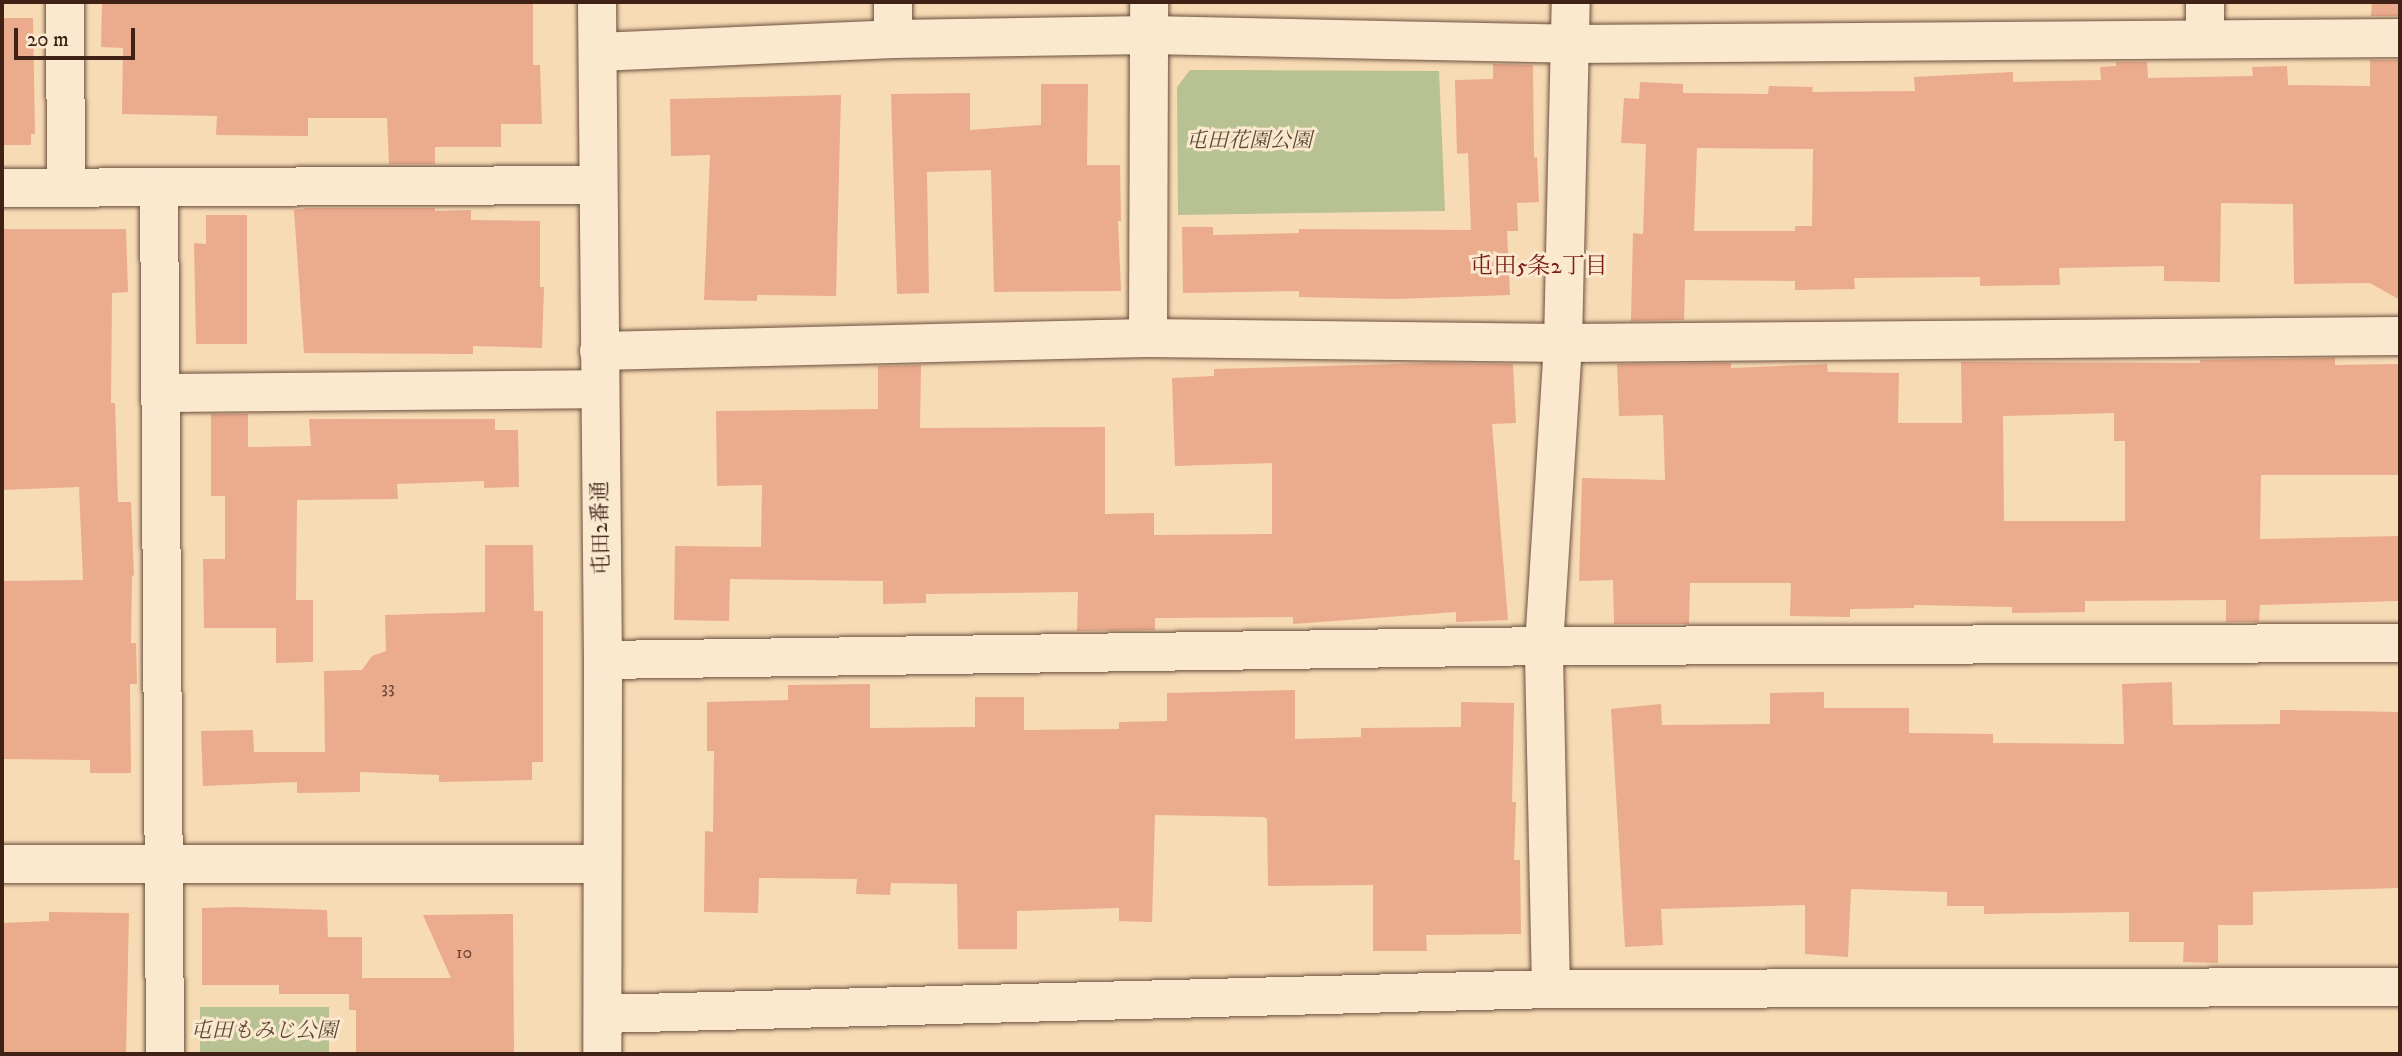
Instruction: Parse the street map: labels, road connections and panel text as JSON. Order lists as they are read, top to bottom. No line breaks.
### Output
{"streets":{"street":["屯田2番通"]},"districts":["屯田5条2丁目"],"parks":["屯田花園公園","屯田もみじ公園"],"house_numbers":["33","10"],"scale_bar":"20 m"}
